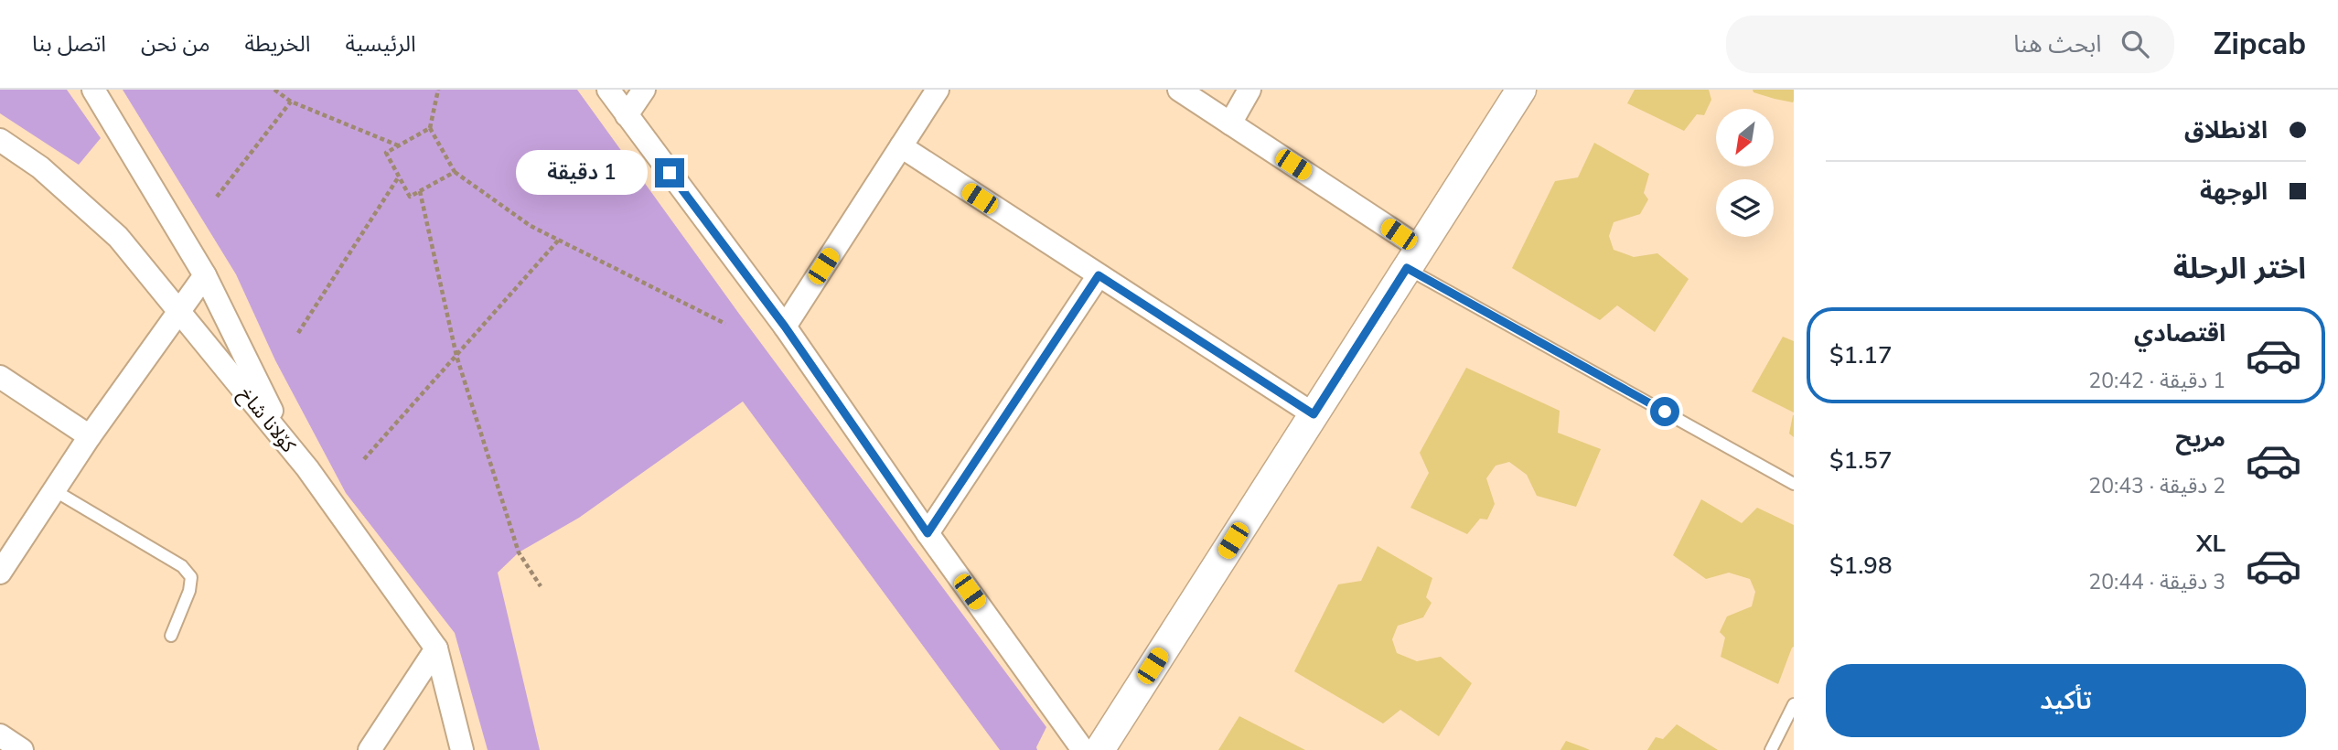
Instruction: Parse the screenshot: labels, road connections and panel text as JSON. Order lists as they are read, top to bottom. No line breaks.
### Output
{"streets":{"street":["کۆلانا شاخ"]},"north":"bottom left","page":{"header":"Zipcab","search":"ابحث هنا","nav":["الرئيسية","الخريطة","من نحن","اتصل بنا"],"banner":["الانطلاق","الوجهة"],"bubble":"1 دقيقة","heading":"اختر الرحلة","list":[{"name":"اقتصادي","note":"1 دقيقة · 20:42","value":"$1.17"},{"name":"مريح","note":"2 دقيقة · 20:43","value":"$1.57"},{"name":"XL","note":"3 دقيقة · 20:44","value":"$1.98"}],"buttons":"تأكيد"}}
